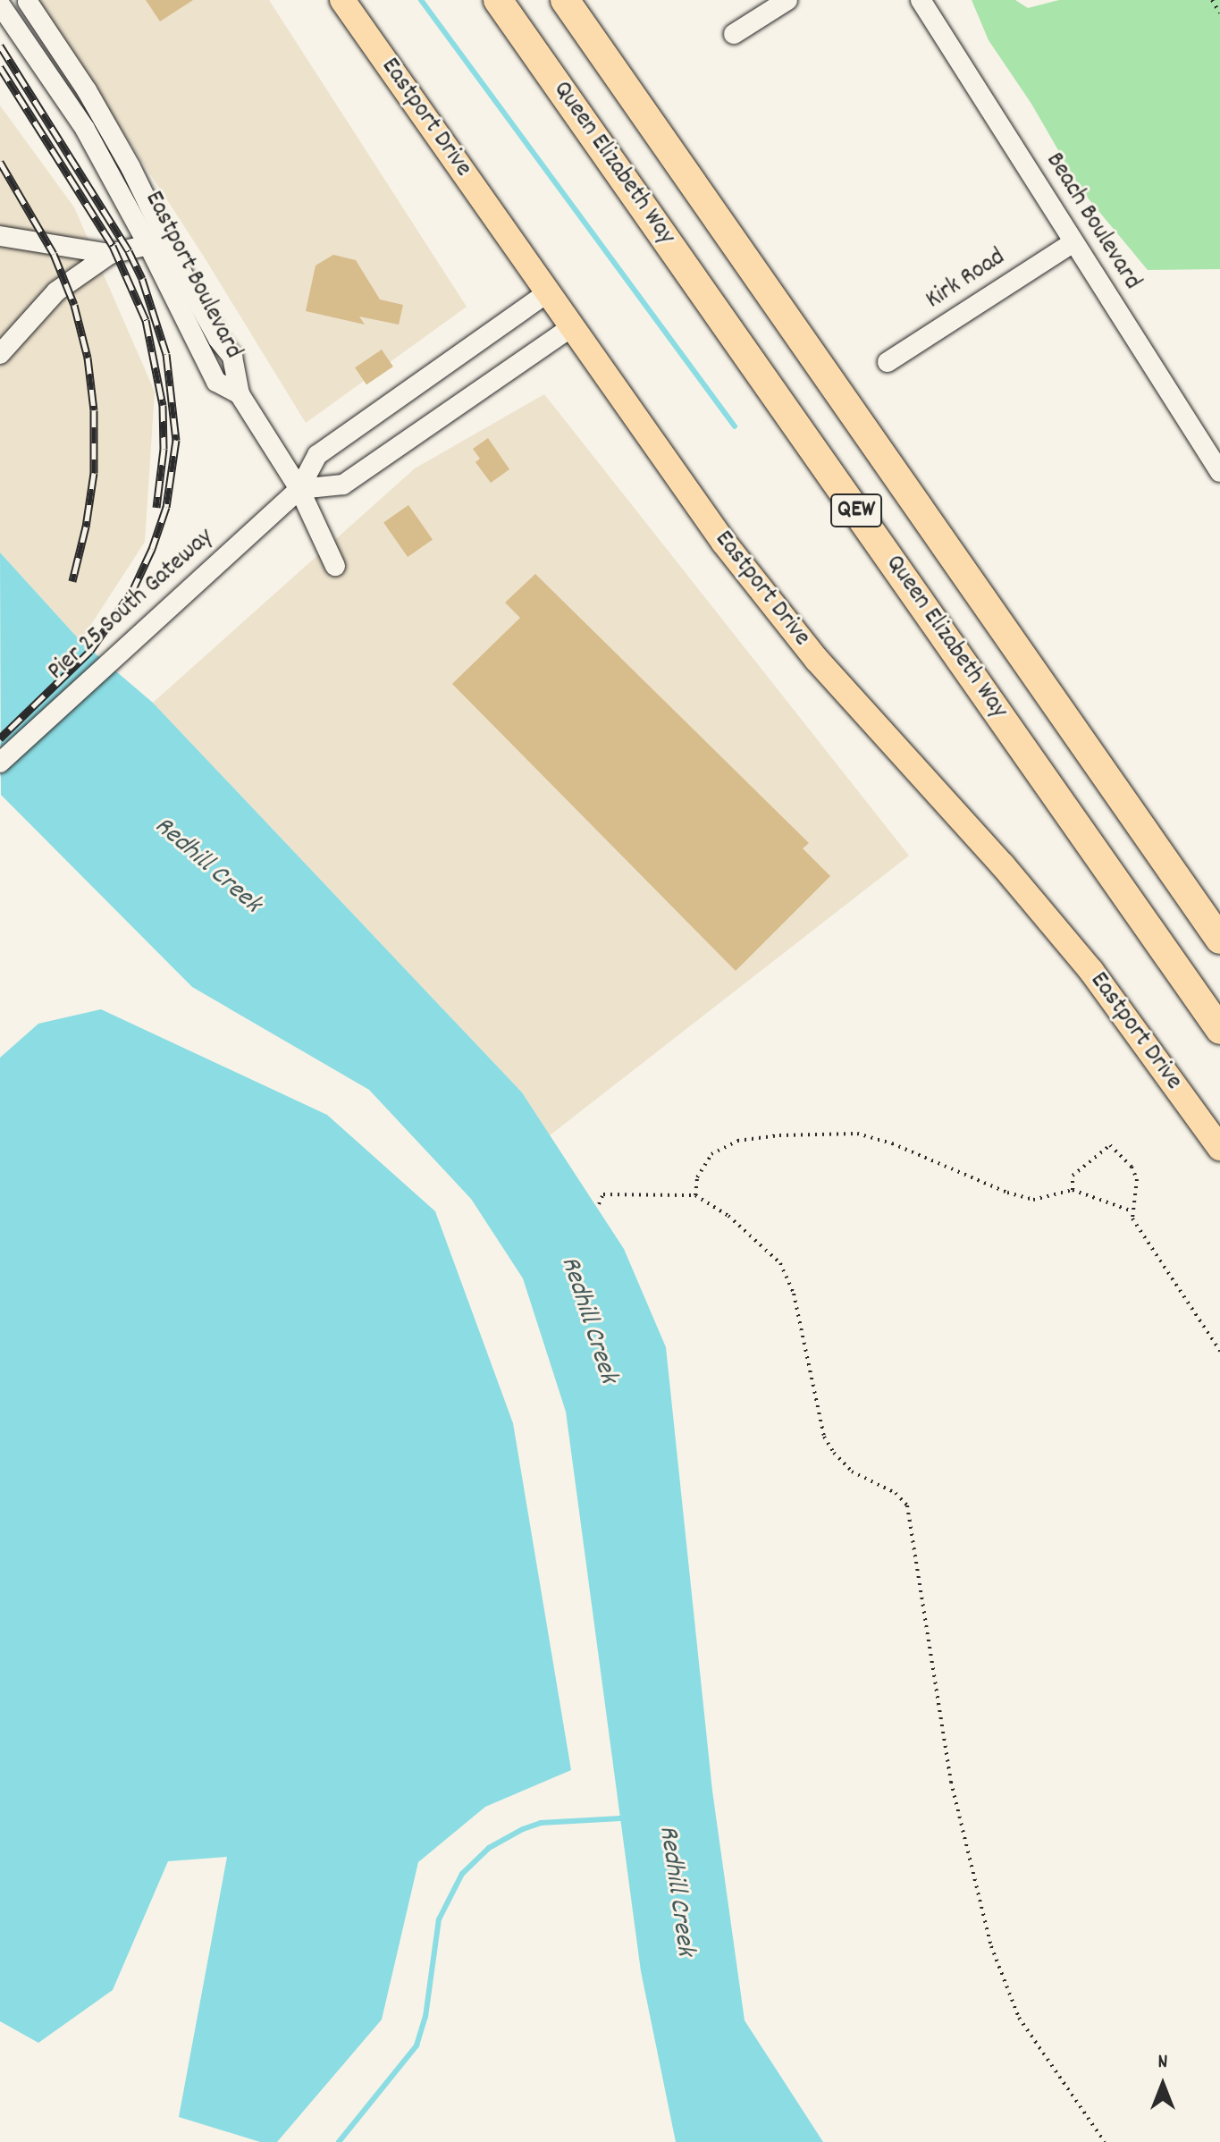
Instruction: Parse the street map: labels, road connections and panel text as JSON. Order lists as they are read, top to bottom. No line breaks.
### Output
{"streets":{"highway":["Queen Elizabeth Way","QEW"],"main road":["Eastport Drive"],"street":["Beach Boulevard","Eastport Boulevard","Kirk Road","Pier 25 South Gateway"]},"crossings":[["Eastport Drive","Pier 25 South Gateway"],["Beach Boulevard","Kirk Road"],["Eastport Boulevard","Pier 25 South Gateway"]],"water":["Redhill Creek"],"north":"top"}
